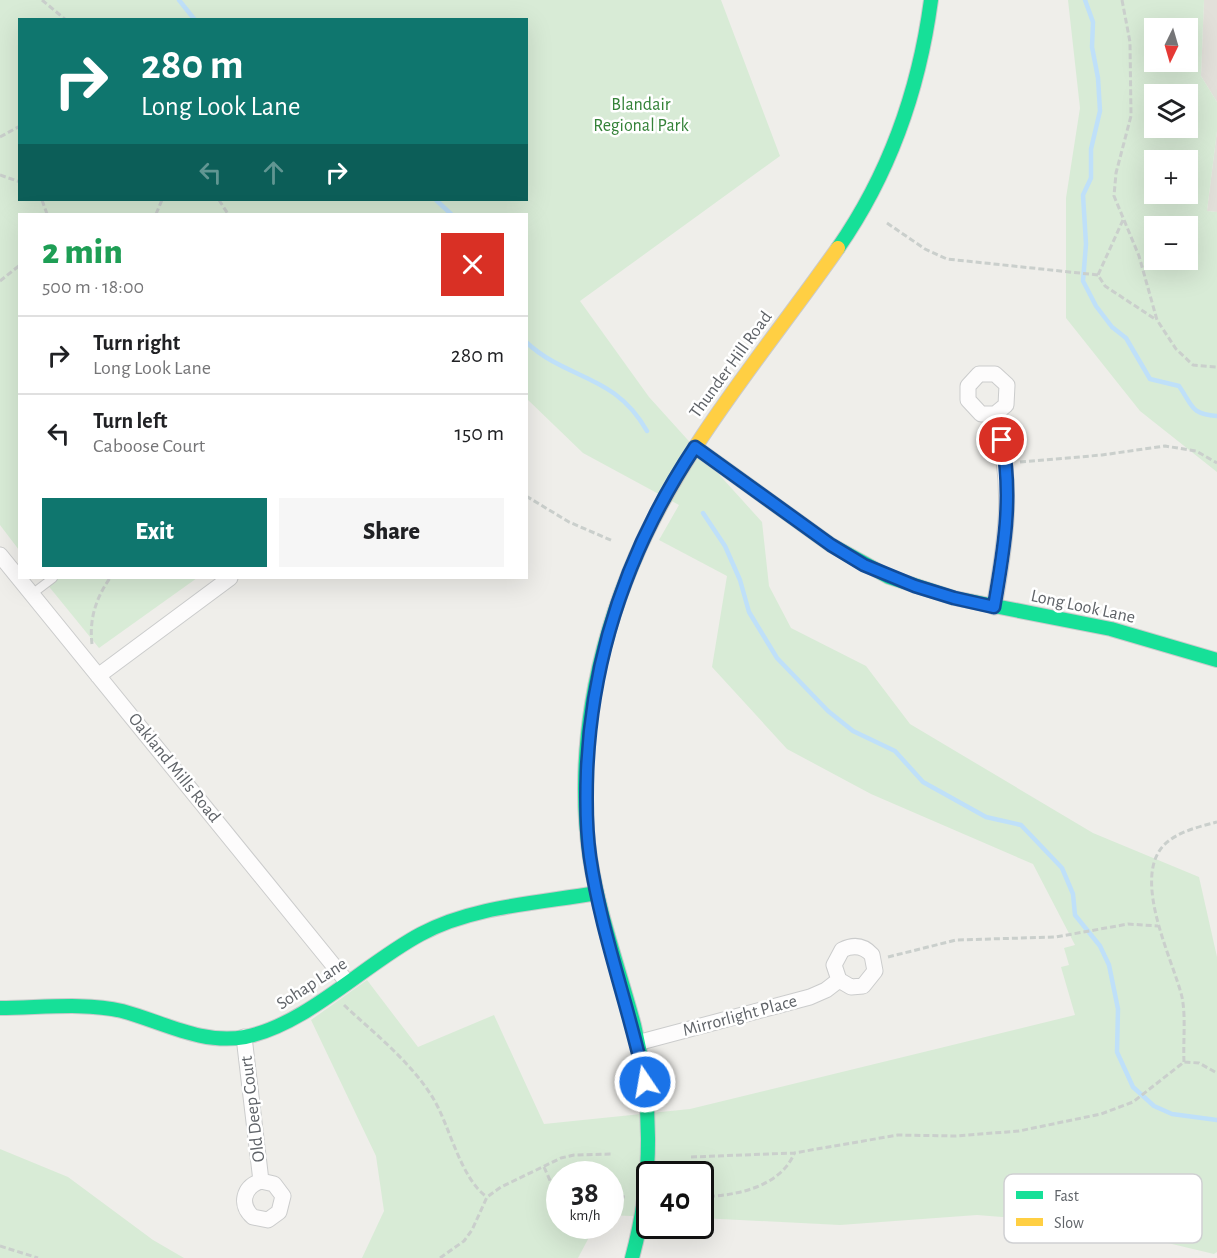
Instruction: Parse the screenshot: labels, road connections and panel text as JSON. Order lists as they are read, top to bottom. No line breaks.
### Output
{"streets":{"street":["Thunder Hill Road","Long Look Lane","Oakland Mills Road","Sohap Lane","Mirrorlight Place","Old Deep Court"]},"crossings":[["Thunder Hill Road","Long Look Lane"],["Thunder Hill Road","Sohap Lane"],["Thunder Hill Road","Mirrorlight Place"],["Oakland Mills Road","Sohap Lane"],["Sohap Lane","Old Deep Court"]],"parks":["Blandair Regional Park"],"legend":["Fast","Slow"],"north":"bottom","page":{"map_buttons":["+","−"],"turn":["280 m","Long Look Lane"],"heading":["2 min","500 m · 18:00"],"list":[{"name":"Turn right","note":"Long Look Lane","value":"280 m"},{"name":"Turn left","note":"Caboose Court","value":"150 m"}],"buttons":["Exit","Share"],"speed":"38 km/h","limit":"40"}}
